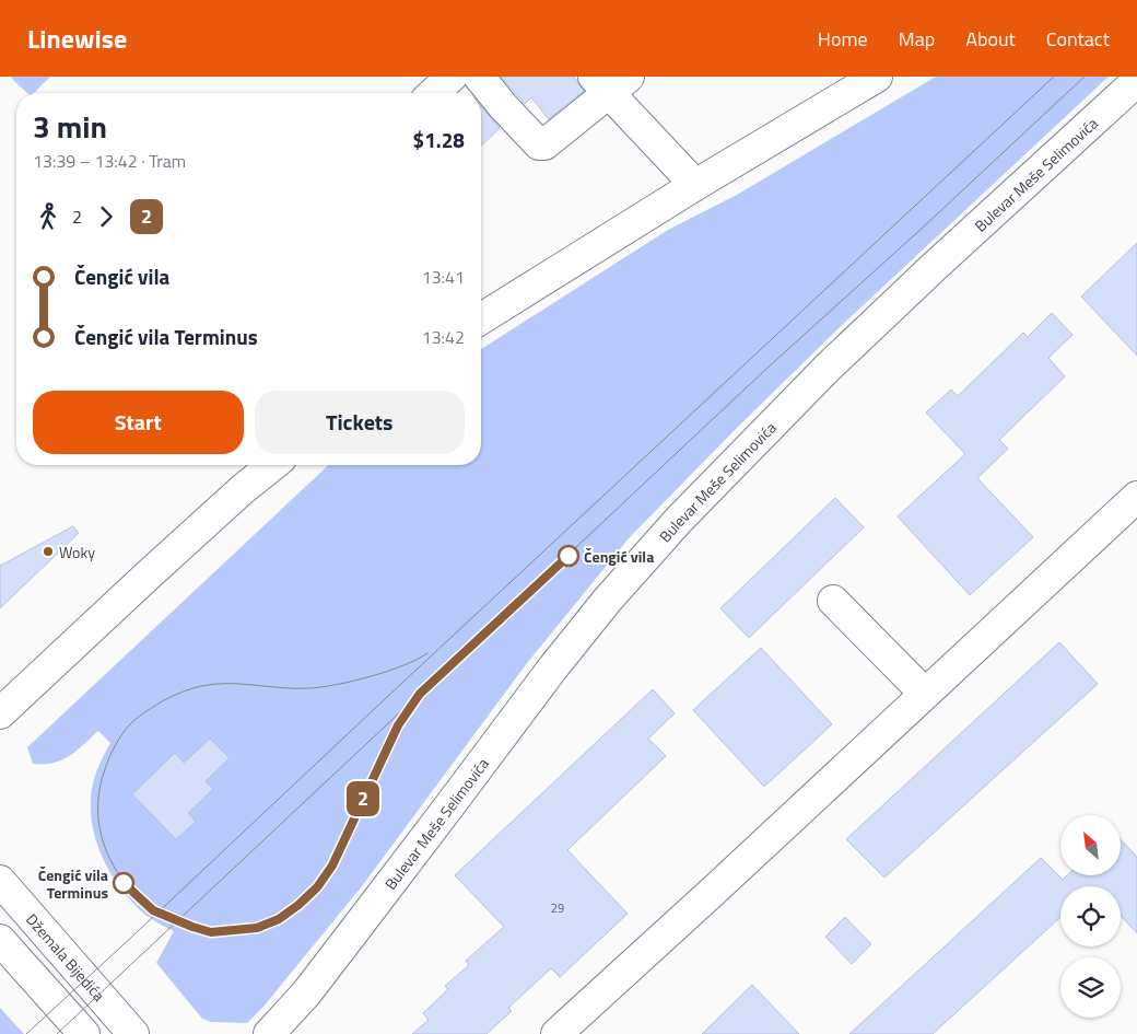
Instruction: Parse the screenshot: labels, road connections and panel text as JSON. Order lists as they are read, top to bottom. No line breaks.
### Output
{"streets":{"main road":["Bulevar Meše Selimovića","Džemala Bijedića"]},"places":["Woky","Čengić vila","Čengić vila Terminus"],"lines":["tram line 2"],"house_numbers":["29"],"north":"top left","page":{"header":"Linewise","nav":["Home","Map","About","Contact"],"on_map":"2","heading":["3 min","13:39 – 13:42 · Tram","$1.28"],"legs":["2","2"],"list":[{"name":"Čengić vila","value":"13:41"},{"name":"Čengić vila Terminus","value":"13:42"}],"buttons":["Start","Tickets"]}}
